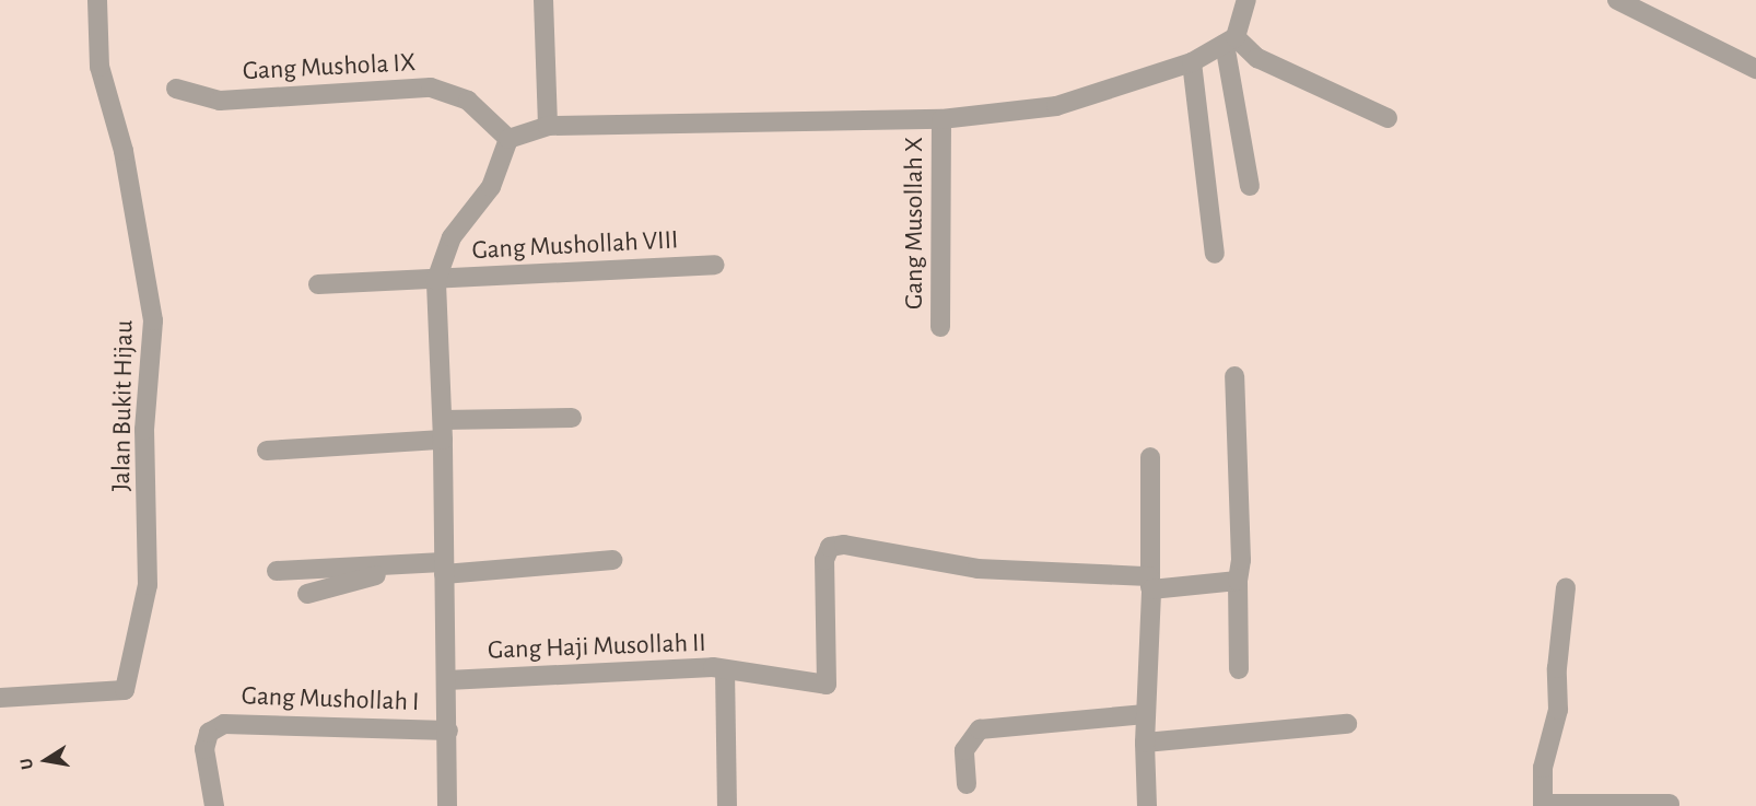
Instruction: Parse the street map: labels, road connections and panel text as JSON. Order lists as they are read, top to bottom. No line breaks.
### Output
{"streets":{"street":["Gang Mushola IX","Gang Musollah X","Gang Mushollah VIII","Jalan Bukit Hijau","Gang Haji Musollah II","Gang Mushollah I"]},"north":"left"}
